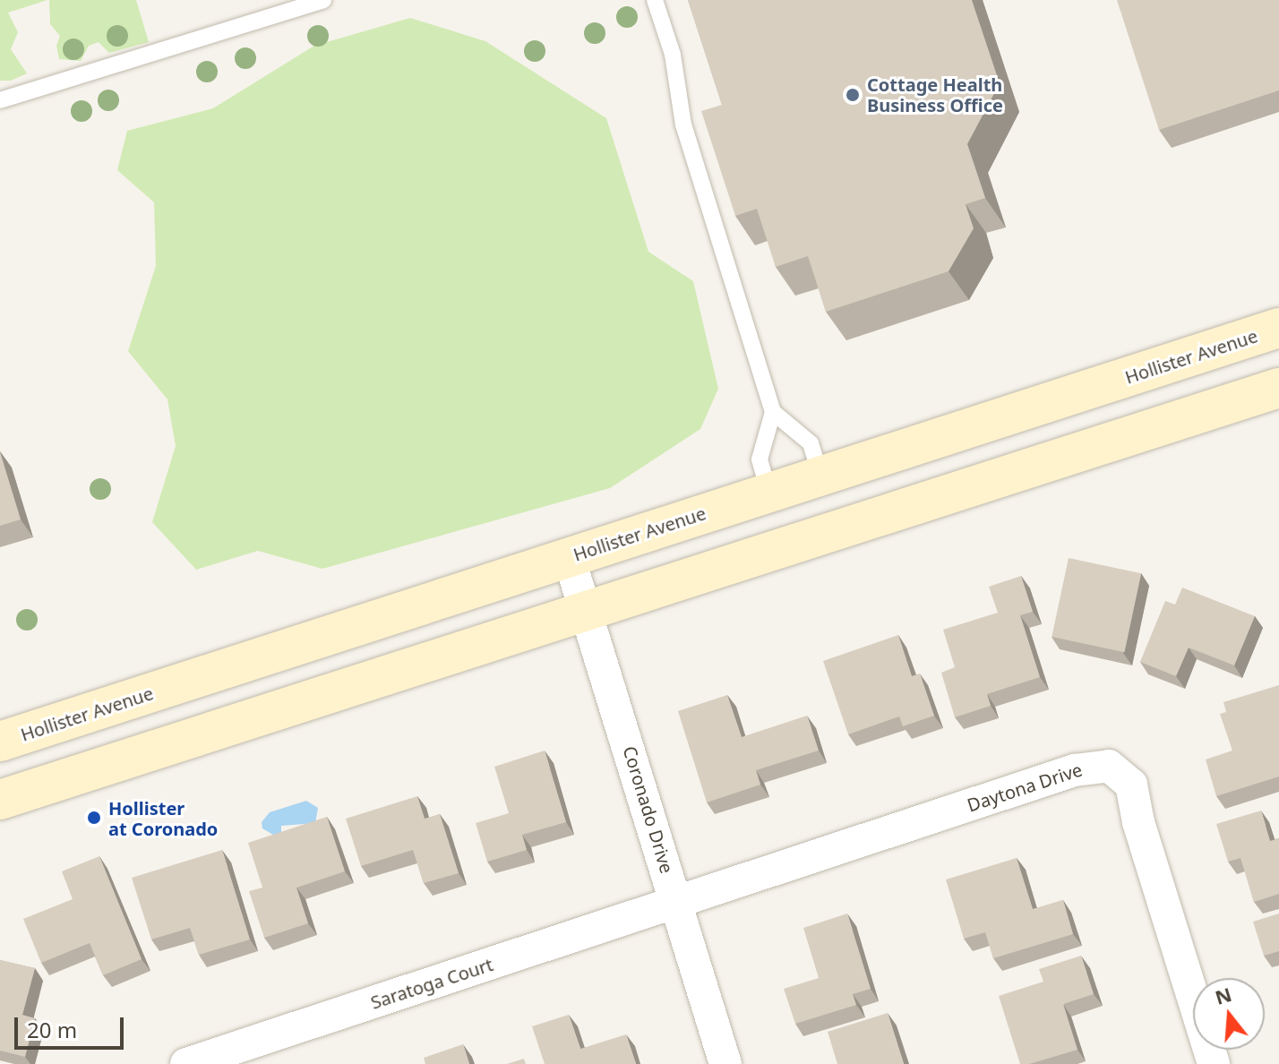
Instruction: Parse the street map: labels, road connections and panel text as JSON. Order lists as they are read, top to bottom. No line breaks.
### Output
{"streets":{"main road":["Hollister Avenue"],"street":["Daytona Drive","Coronado Drive","Saratoga Court"]},"crossings":[["Hollister Avenue","Coronado Drive"],["Daytona Drive","Coronado Drive"],["Daytona Drive","Saratoga Court"],["Coronado Drive","Saratoga Court"]],"places":["Cottage Health Business Office","Hollister at Coronado"],"scale_bar":"20 m","north":"top"}
